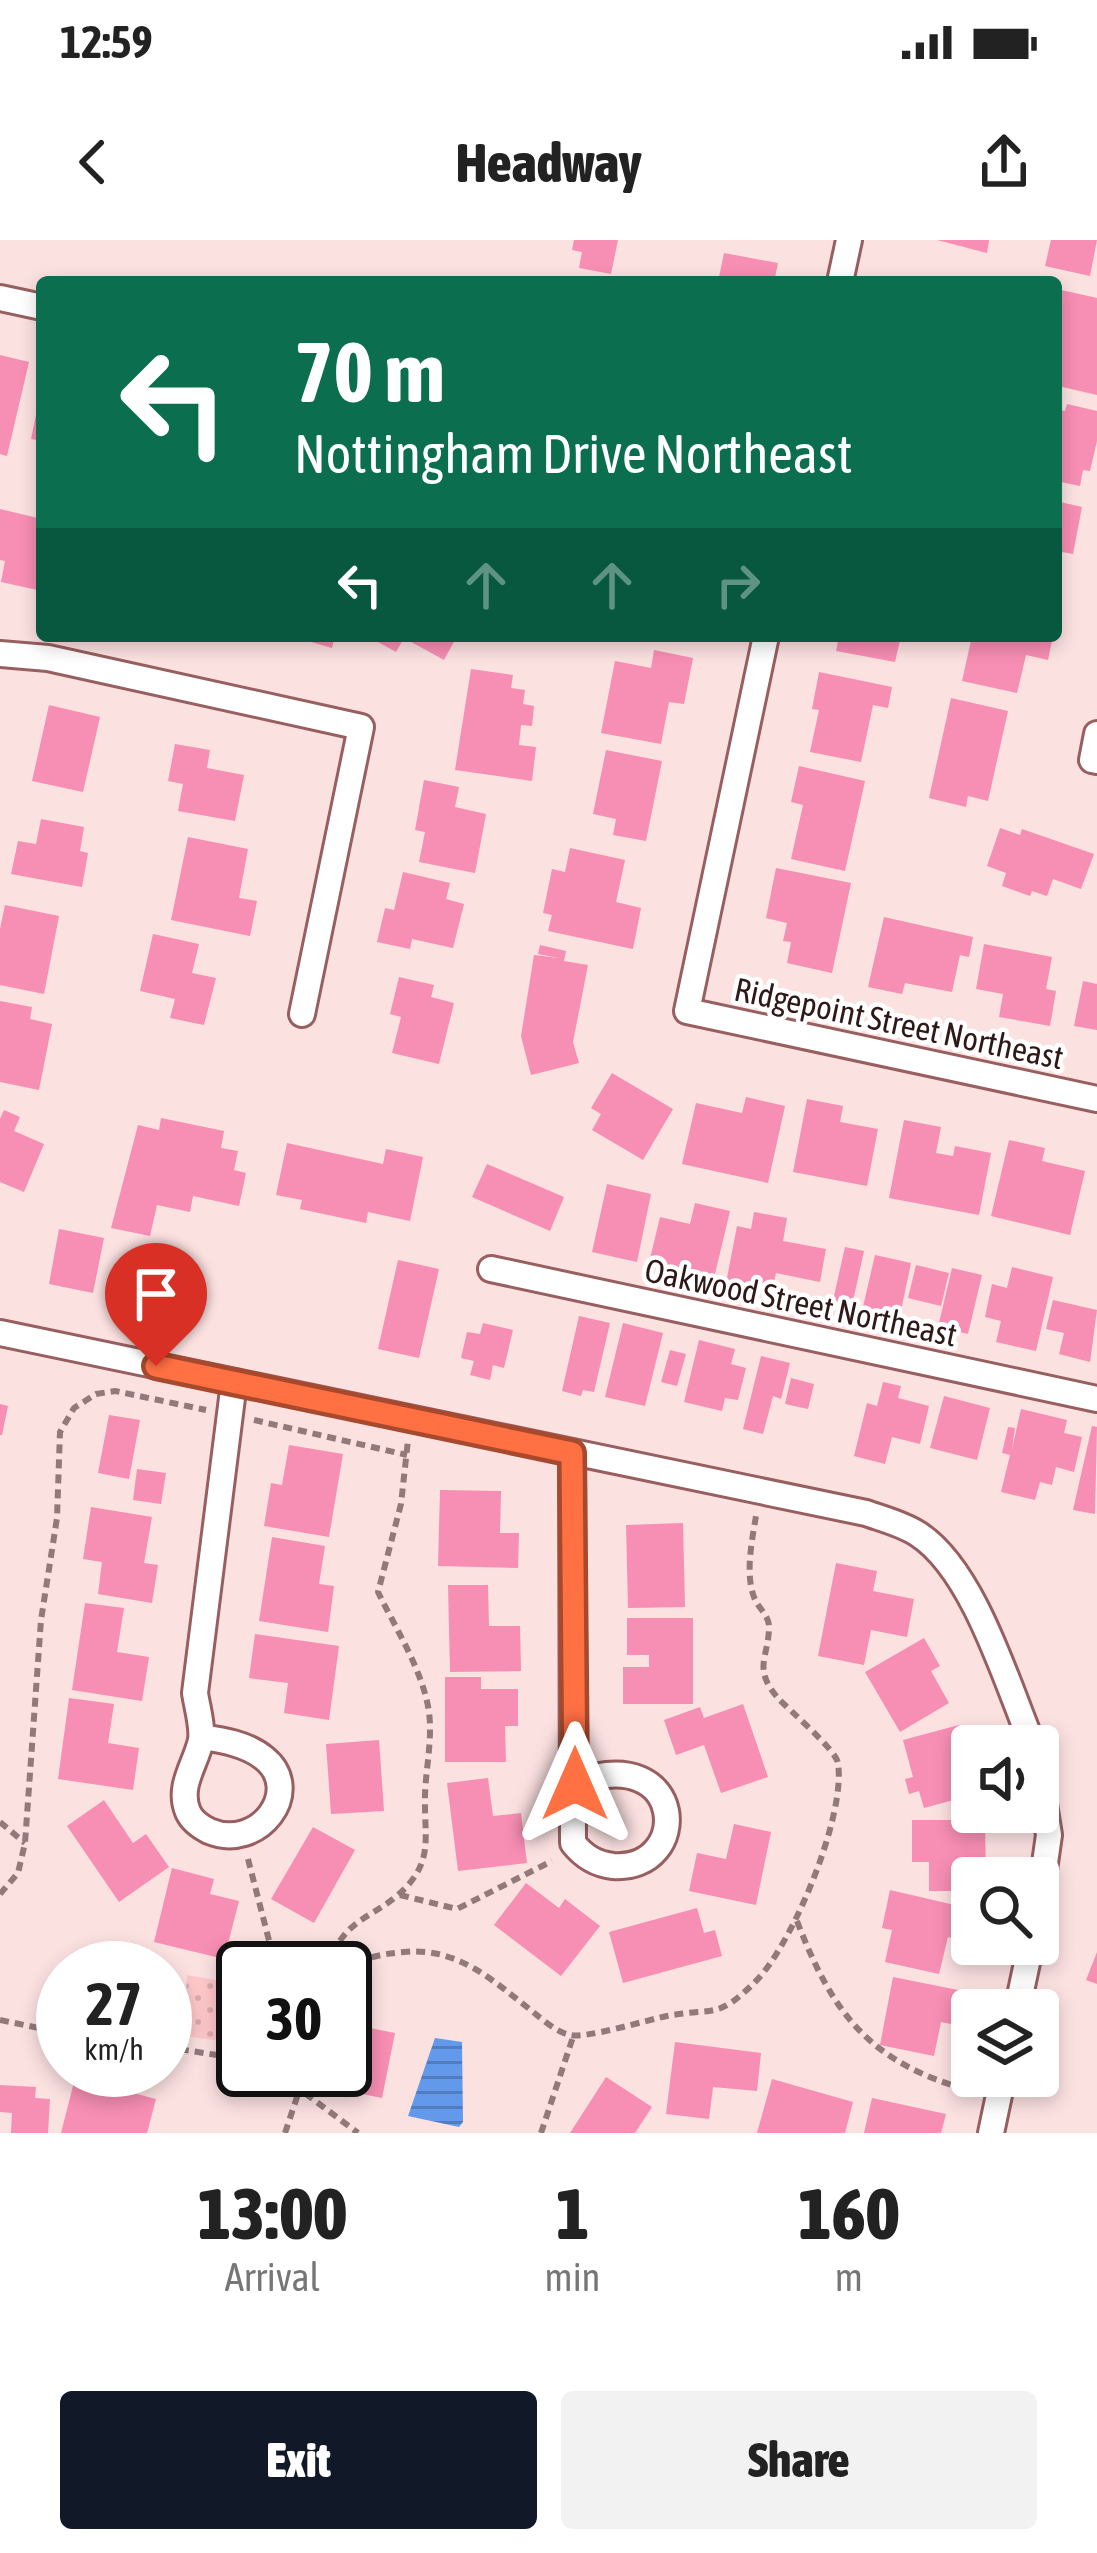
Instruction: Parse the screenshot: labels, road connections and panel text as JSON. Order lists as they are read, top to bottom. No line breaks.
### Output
{"streets":{"street":["Ridgepoint Street Northeast","Oakwood Street Northeast"]},"page":{"status":"12:59","header":"Headway","turn":["70 m","Nottingham Drive Northeast"],"speed":"27 km/h","limit":"30","eta":["13:00","Arrival","1","min","160","m"],"buttons":["Exit","Share"]}}
